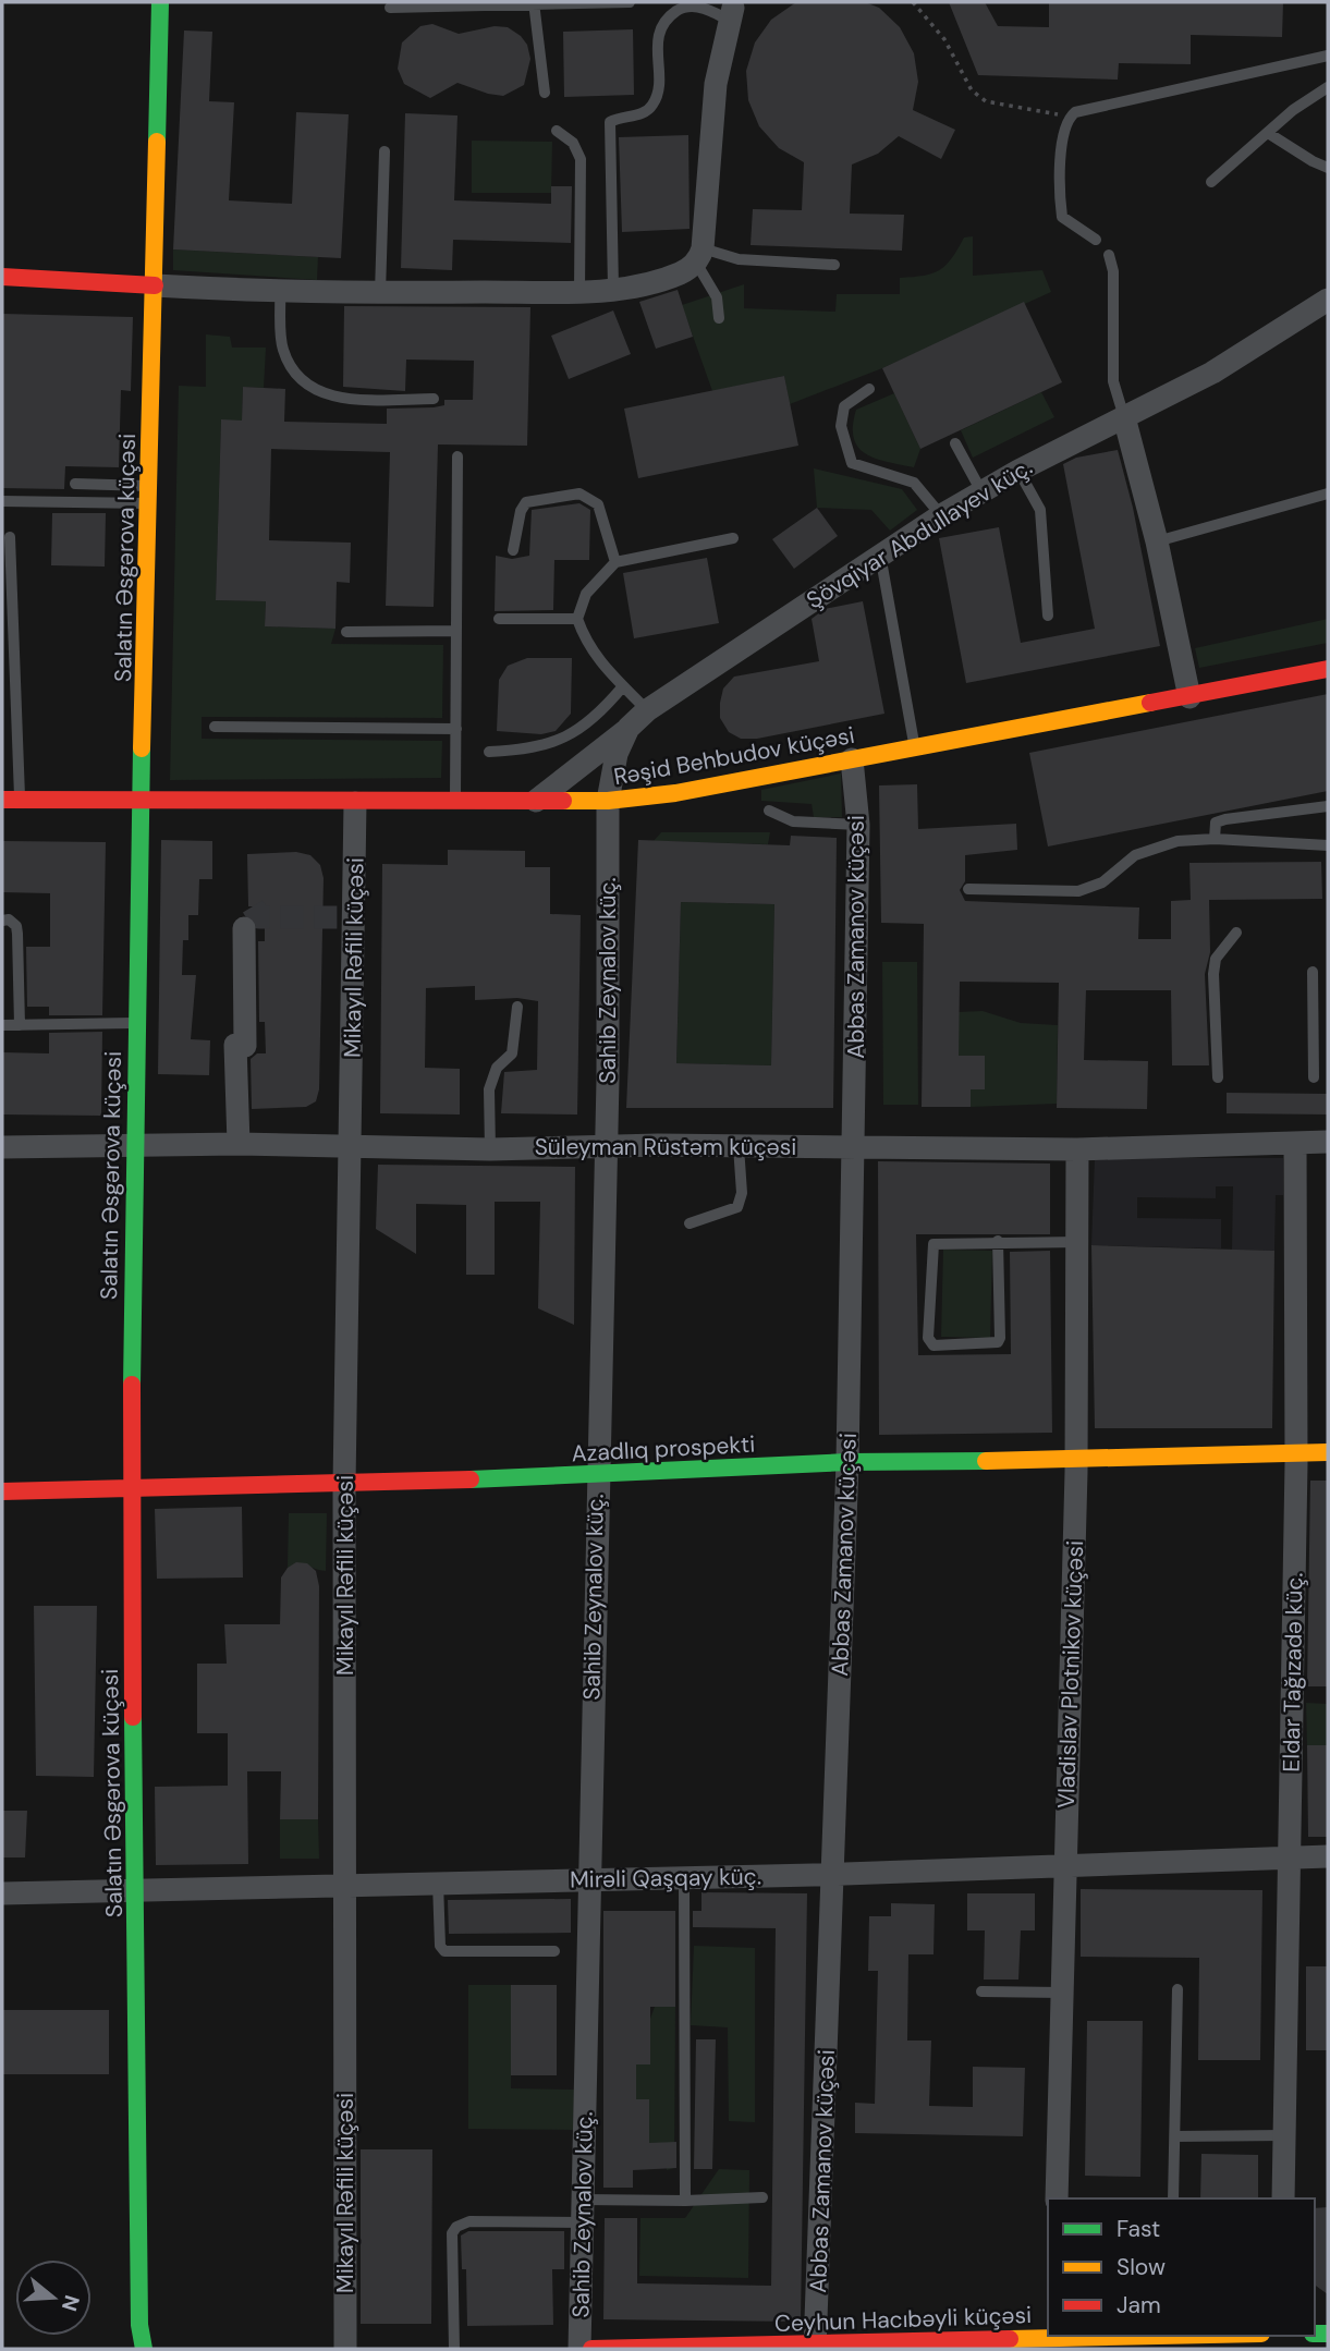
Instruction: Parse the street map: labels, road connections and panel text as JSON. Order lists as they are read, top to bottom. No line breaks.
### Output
{"streets":{"main road":["Salatın Əsgərova küçəsi","Rəşid Behbudov küçəsi","Azadlıq prospekti","Ceyhun Hacıbəyli küçəsi"],"street":["Şövqiyar Abdullayev küç.","Abbas Zamanov küçəsi","Mikayıl Rəfili küçəsi","Sahib Zeynalov küç.","Süleyman Rüstəm küçəsi","Eldar Tağızadə küç.","Vladislav Plotnikov küçəsi","Mirəli Qaşqay küç."]},"crossings":[["Şövqiyar Abdullayev küç.","Rəşid Behbudov küçəsi"],["Şövqiyar Abdullayev küç.","Sahib Zeynalov küç."],["Salatın Əsgərova küçəsi","Rəşid Behbudov küçəsi"],["Salatın Əsgərova küçəsi","Süleyman Rüstəm küçəsi"],["Salatın Əsgərova küçəsi","Azadlıq prospekti"],["Salatın Əsgərova küçəsi","Mirəli Qaşqay küç."],["Rəşid Behbudov küçəsi","Abbas Zamanov küçəsi"],["Rəşid Behbudov küçəsi","Mikayıl Rəfili küçəsi"],["Rəşid Behbudov küçəsi","Sahib Zeynalov küç."],["Abbas Zamanov küçəsi","Süleyman Rüstəm küçəsi"],["Abbas Zamanov küçəsi","Azadlıq prospekti"],["Abbas Zamanov küçəsi","Mirəli Qaşqay küç."],["Abbas Zamanov küçəsi","Ceyhun Hacıbəyli küçəsi"],["Mikayıl Rəfili küçəsi","Süleyman Rüstəm küçəsi"],["Mikayıl Rəfili küçəsi","Azadlıq prospekti"],["Mikayıl Rəfili küçəsi","Mirəli Qaşqay küç."],["Sahib Zeynalov küç.","Süleyman Rüstəm küçəsi"],["Sahib Zeynalov küç.","Azadlıq prospekti"],["Sahib Zeynalov küç.","Mirəli Qaşqay küç."],["Süleyman Rüstəm küçəsi","Eldar Tağızadə küç."],["Süleyman Rüstəm küçəsi","Vladislav Plotnikov küçəsi"],["Azadlıq prospekti","Eldar Tağızadə küç."],["Azadlıq prospekti","Vladislav Plotnikov küçəsi"],["Eldar Tağızadə küç.","Mirəli Qaşqay küç."],["Vladislav Plotnikov küçəsi","Mirəli Qaşqay küç."]],"legend":["Fast","Slow","Jam"],"north":"right"}
